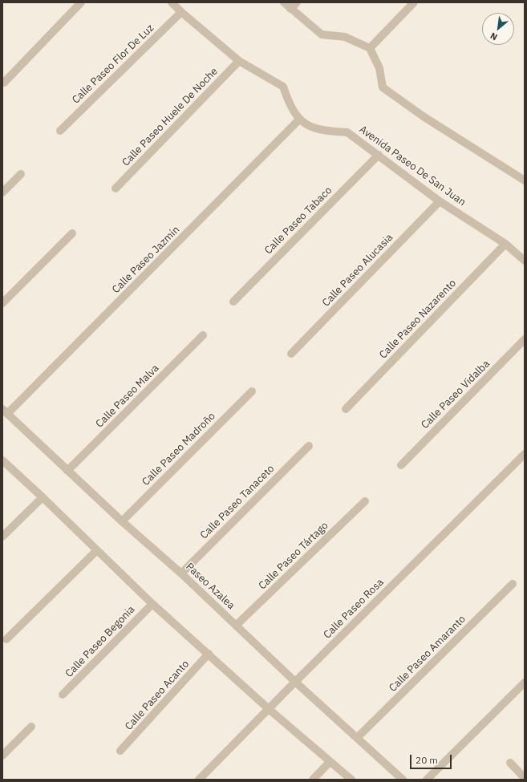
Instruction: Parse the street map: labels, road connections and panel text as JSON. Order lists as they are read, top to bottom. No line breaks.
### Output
{"streets":{"street":["Calle Paseo Flor De Luz","Calle Paseo Huele De Noche","Avenida Paseo De San Juan","Calle Paseo Tabaco","Calle Paseo Jazmín","Calle Paseo Alucasia","Calle Paseo Nazarento","Calle Paseo Vidalba","Calle Paseo Malva","Calle Paseo Madroño","Calle Paseo Tanaceto","Calle Paseo Tártago","Paseo Azalea","Calle Paseo Rosa","Calle Paseo Begonia","Calle Paseo Amaranto","Calle Paseo Acanto"]},"crossings":[["Calle Paseo Flor De Luz","Avenida Paseo De San Juan"],["Calle Paseo Huele De Noche","Avenida Paseo De San Juan"],["Avenida Paseo De San Juan","Calle Paseo Tabaco"],["Avenida Paseo De San Juan","Calle Paseo Jazmín"],["Avenida Paseo De San Juan","Calle Paseo Alucasia"],["Avenida Paseo De San Juan","Calle Paseo Nazarento"],["Calle Paseo Jazmín","Paseo Azalea"],["Calle Paseo Malva","Paseo Azalea"],["Calle Paseo Madroño","Paseo Azalea"],["Calle Paseo Tanaceto","Paseo Azalea"],["Calle Paseo Tártago","Paseo Azalea"],["Paseo Azalea","Calle Paseo Rosa"],["Paseo Azalea","Calle Paseo Amaranto"]],"scale_bar":"20 m","north":"bottom left"}
